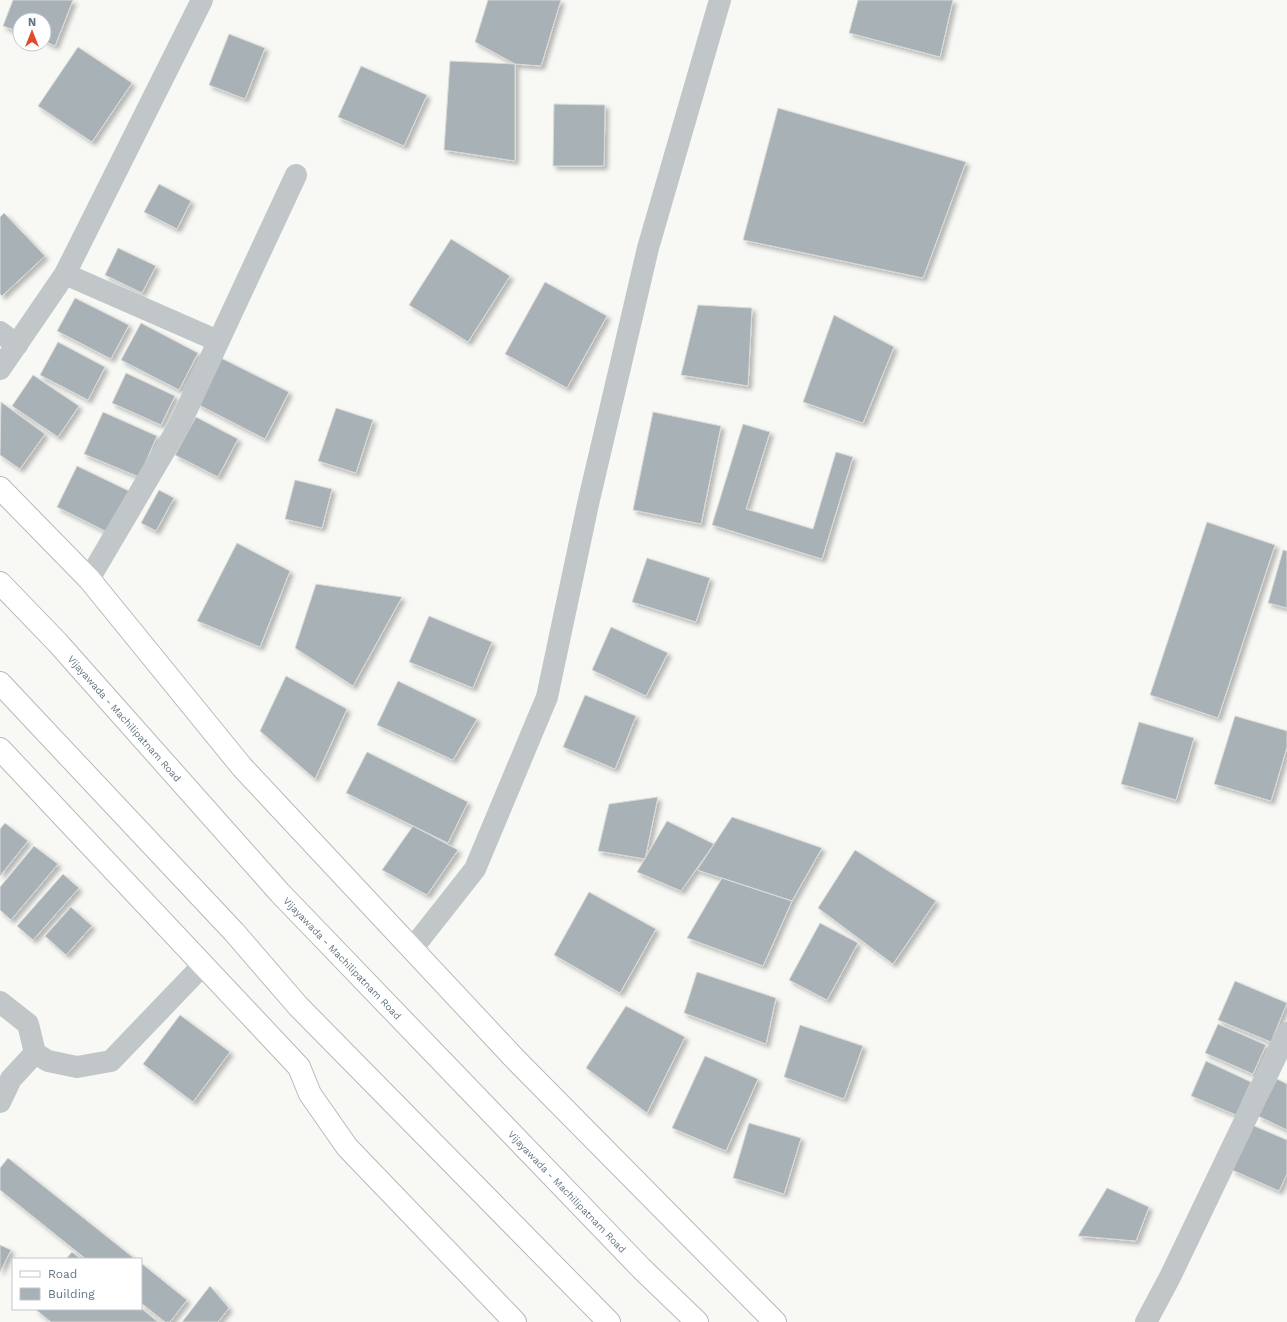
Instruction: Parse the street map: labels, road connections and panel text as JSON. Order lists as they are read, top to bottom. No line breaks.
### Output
{"streets":{"main road":["Vijayawada - Machilipatnam Road"]},"legend":["Road","Building"],"north":"top"}
